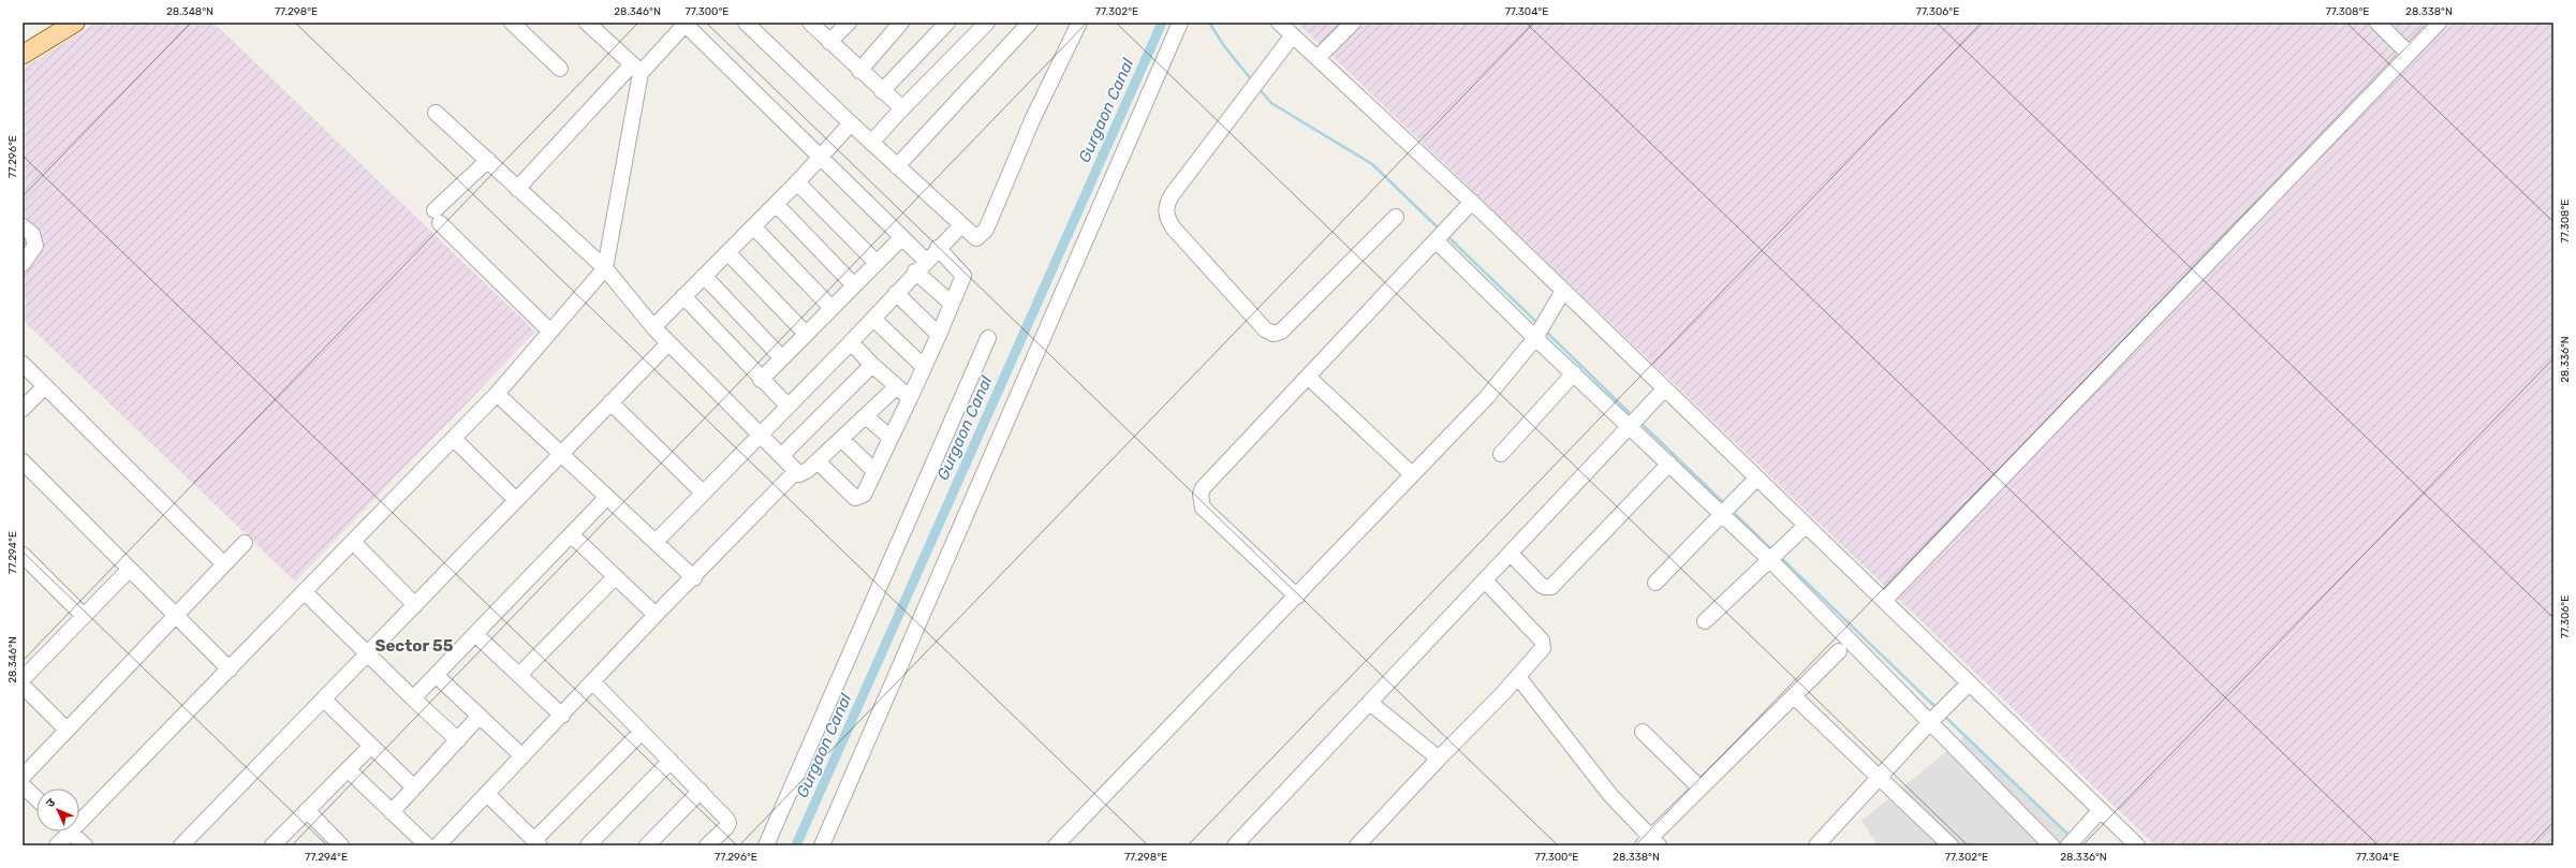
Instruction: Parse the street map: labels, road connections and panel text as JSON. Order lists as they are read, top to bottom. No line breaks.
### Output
{"districts":["Sector 55"],"water":["Gurgaon Canal"],"north":"top left","coordinates":["28.348°N","77.298°E","28.346°N","77.300°E","77.302°E","77.304°E","77.306°E","77.308°E","28.338°N","77.296°E","28.336°N","77.294°E"]}
